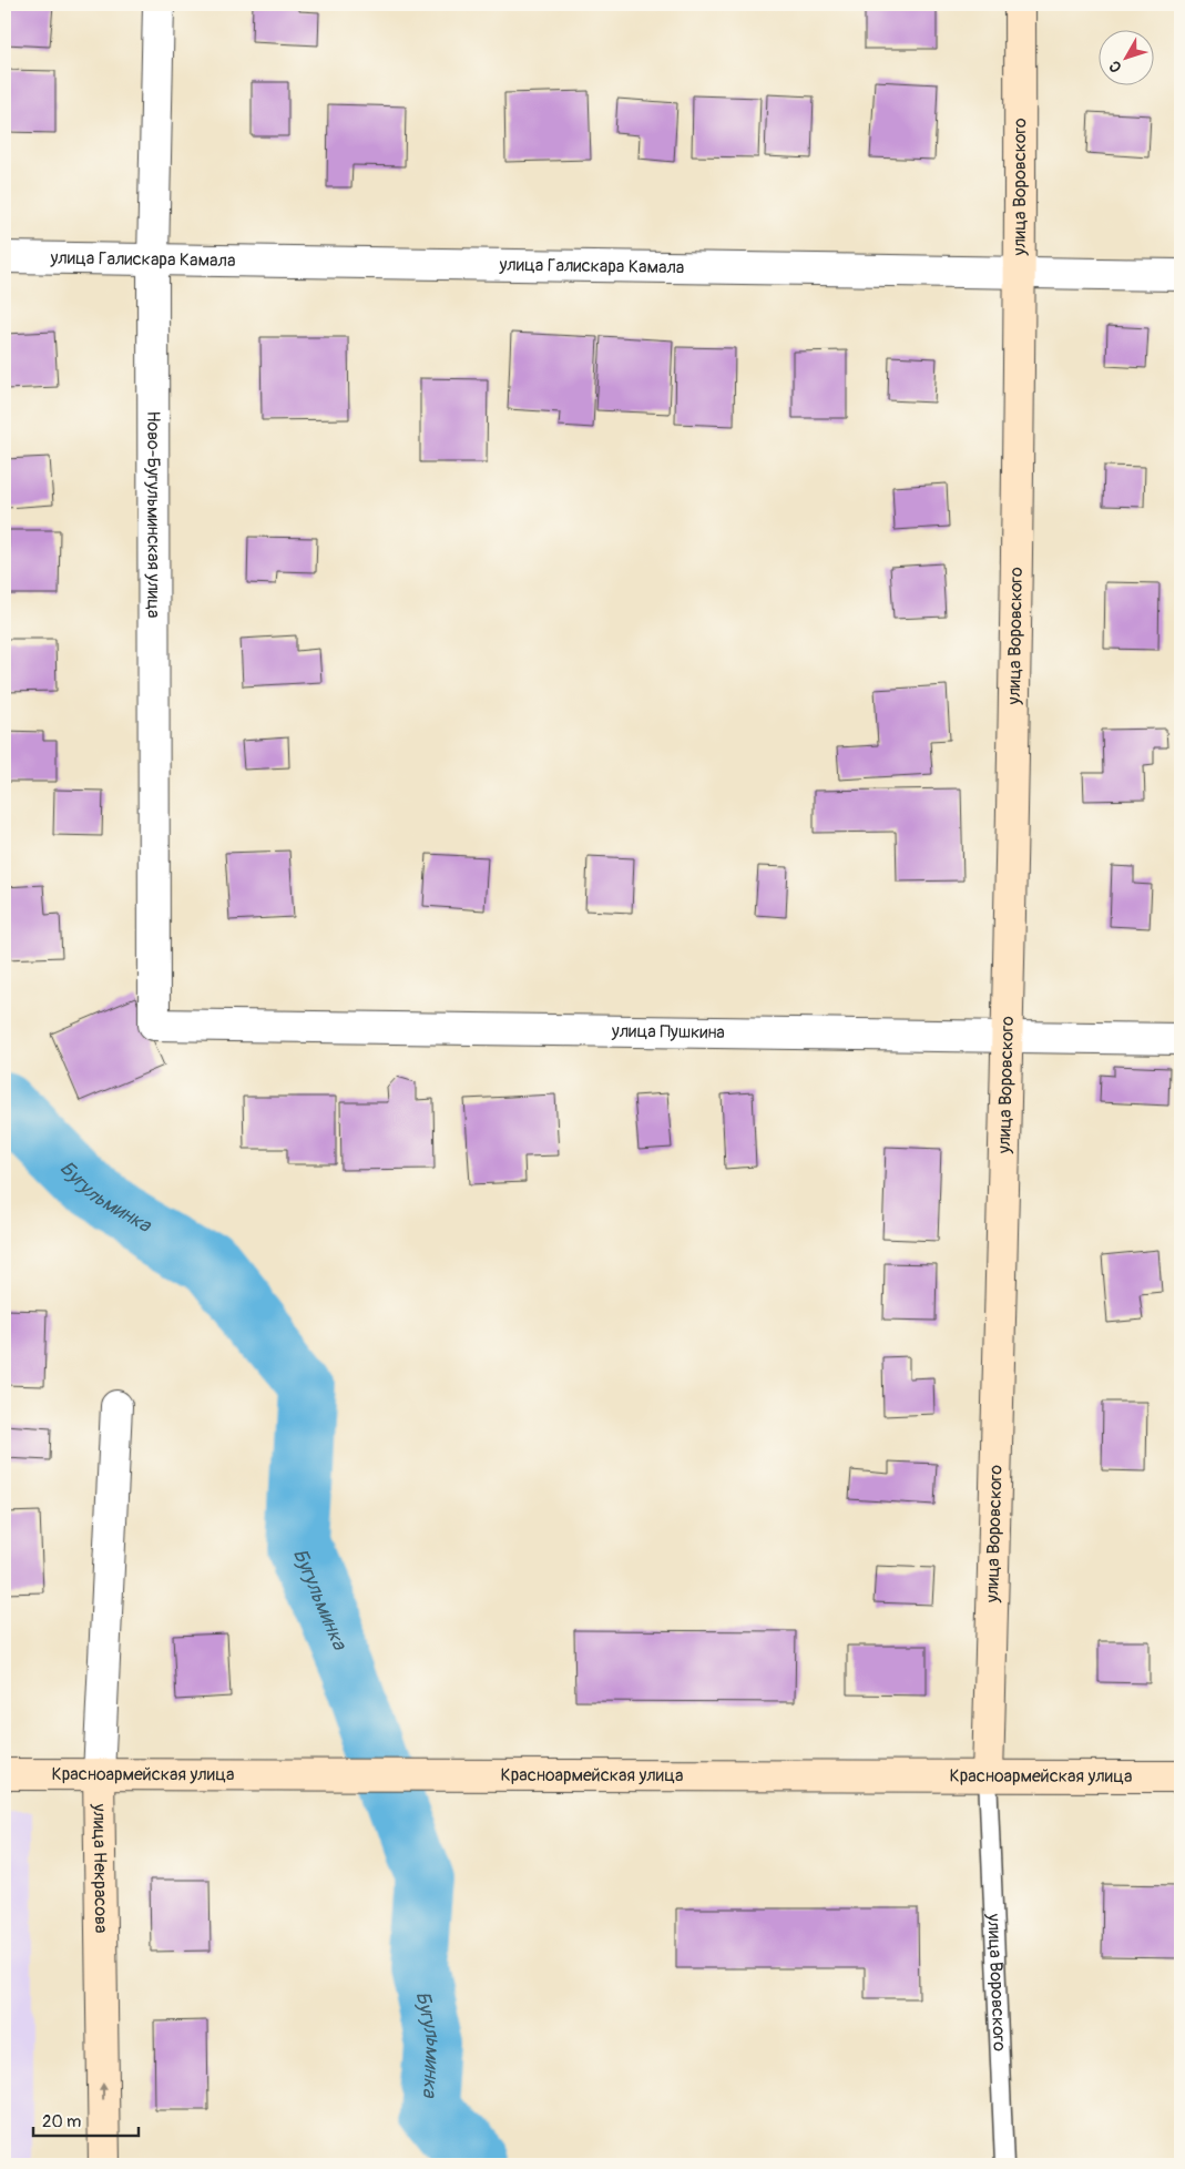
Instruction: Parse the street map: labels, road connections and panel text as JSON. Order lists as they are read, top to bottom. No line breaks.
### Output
{"streets":{"street":["улица Воровского","улица Галискара Камала","Ново-Бугульминская улица","улица Пушкина","Красноармейская улица","улица Некрасова"]},"crossings":[["улица Воровского","улица Галискара Камала"],["улица Воровского","улица Пушкина"],["улица Воровского","Красноармейская улица"],["улица Галискара Камала","Ново-Бугульминская улица"],["Ново-Бугульминская улица","улица Пушкина"],["Красноармейская улица","улица Некрасова"]],"one_way":["улица Некрасова"],"water":["Бугульминка"],"scale_bar":"20 m","north":"bottom left"}
